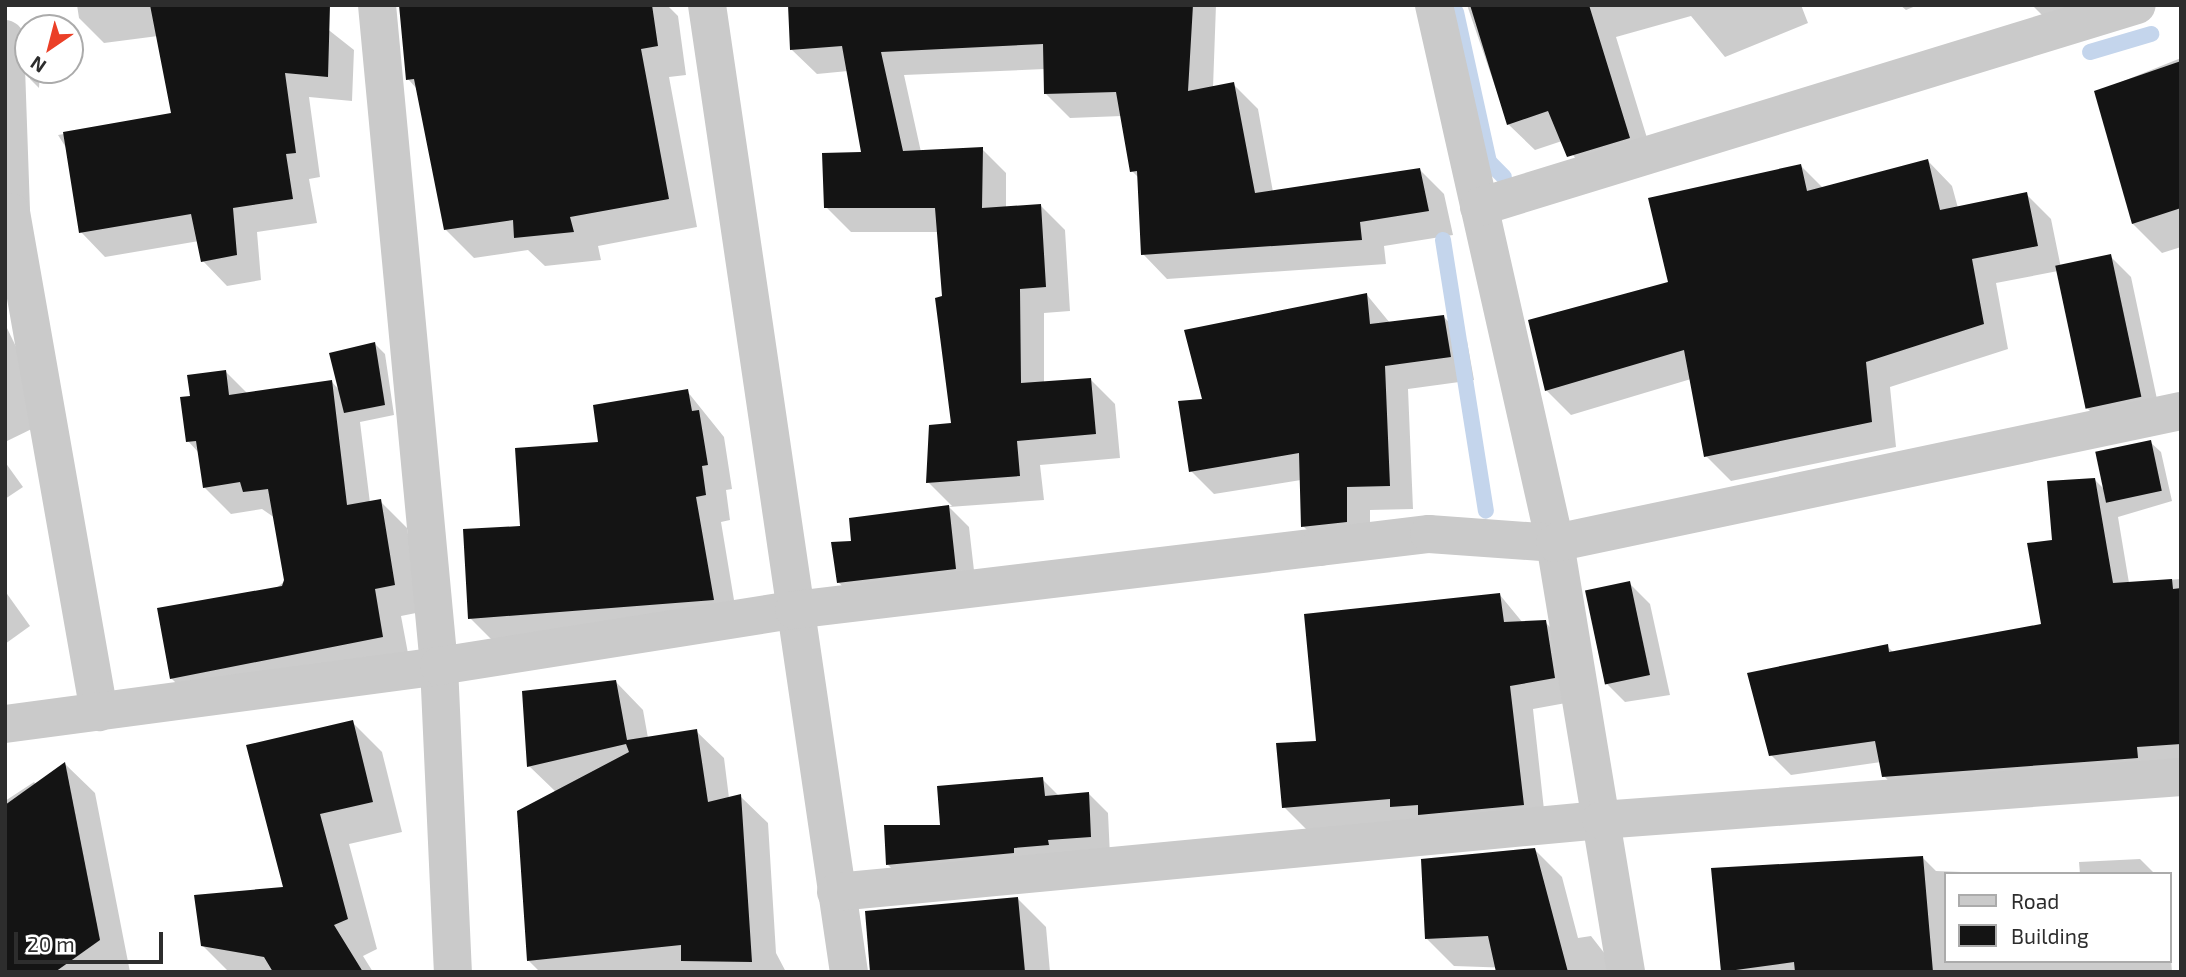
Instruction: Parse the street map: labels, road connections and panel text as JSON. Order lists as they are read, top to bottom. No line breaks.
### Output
{"legend":["Road","Building"],"scale_bar":"20 m","north":"bottom left"}
